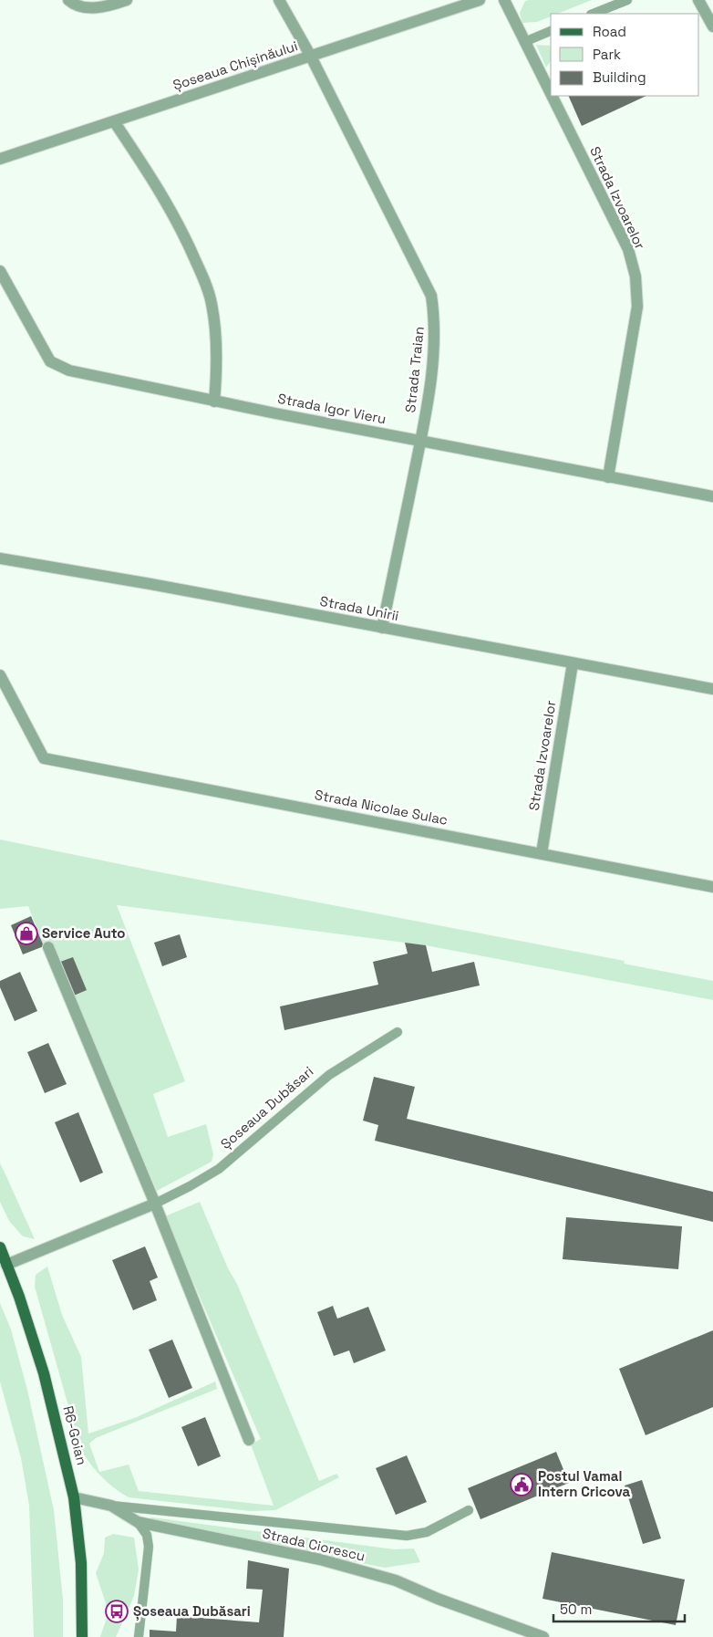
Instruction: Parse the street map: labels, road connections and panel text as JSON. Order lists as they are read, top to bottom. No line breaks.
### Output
{"streets":{"main road":["R6-Goian"],"street":["Șoseaua Chișinăului","Strada Izvoarelor","Strada Traian","Strada Igor Vieru","Strada Unirii","Strada Nicolae Sulac","Șoseaua Dubăsari","Strada Ciorescu"]},"crossings":[["Șoseaua Chișinăului","Strada Traian"],["Strada Izvoarelor","Strada Igor Vieru"],["Strada Izvoarelor","Strada Unirii"],["Strada Izvoarelor","Strada Nicolae Sulac"],["Strada Traian","Strada Igor Vieru"],["Strada Traian","Strada Unirii"],["Șoseaua Dubăsari","R6-Goian"],["R6-Goian","Strada Ciorescu"]],"places":{"shop":["Service Auto"],"public building":["Postul Vamal Intern Cricova"],"bus stop":["Șoseaua Dubăsari"]},"legend":["Road","Park","Building"],"scale_bar":"50 m"}
